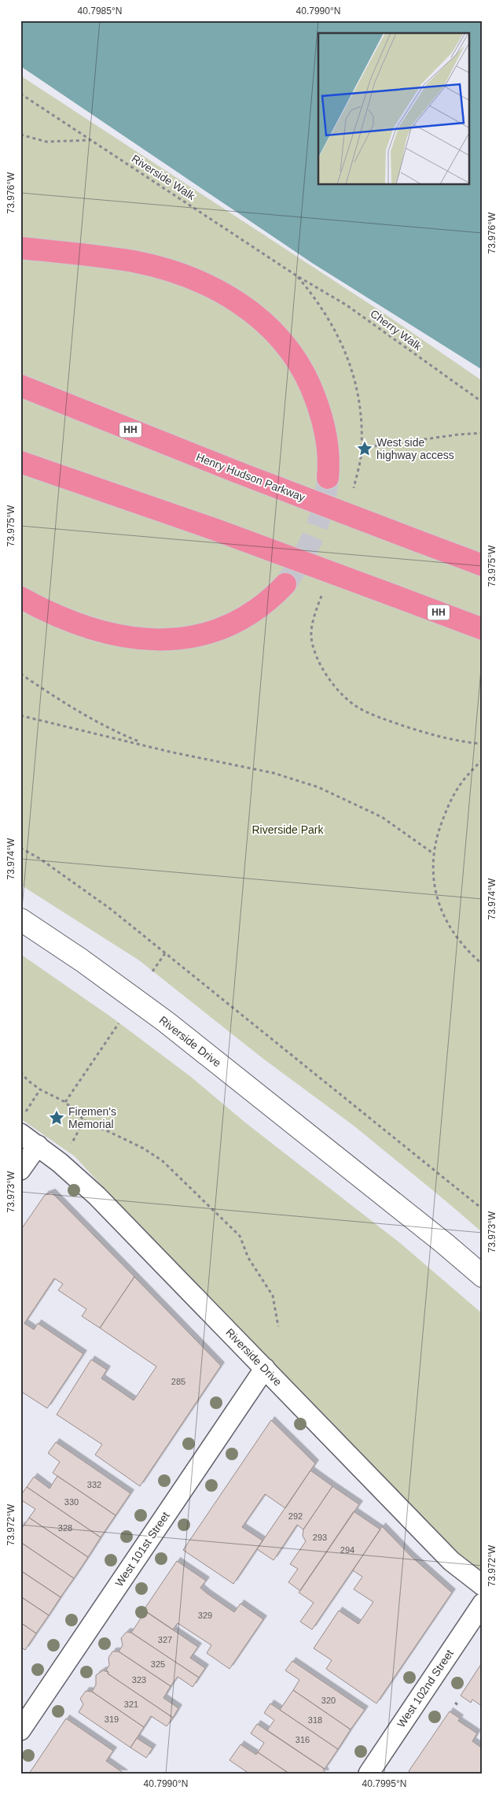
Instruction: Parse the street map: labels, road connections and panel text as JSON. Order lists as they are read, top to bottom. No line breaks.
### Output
{"streets":{"highway":["HH","Henry Hudson Parkway"],"main road":["Riverside Drive"],"street":["West 101st Street","West 102nd Street"],"path":["Riverside Walk","Cherry Walk"]},"crossings":[["Riverside Walk","Cherry Walk"],["Riverside Drive","West 101st Street"]],"parks":["Riverside Park"],"places":{"place":["West side highway access","Firemen's Memorial"]},"house_numbers":["285","332","330","292","328","293","294","329","327","325","323","320","321","319","318","316"],"coordinates":["40.7985°N","40.7990°N","73.976°W","73.975°W","73.974°W","73.973°W","73.972°W","40.7995°N"]}
